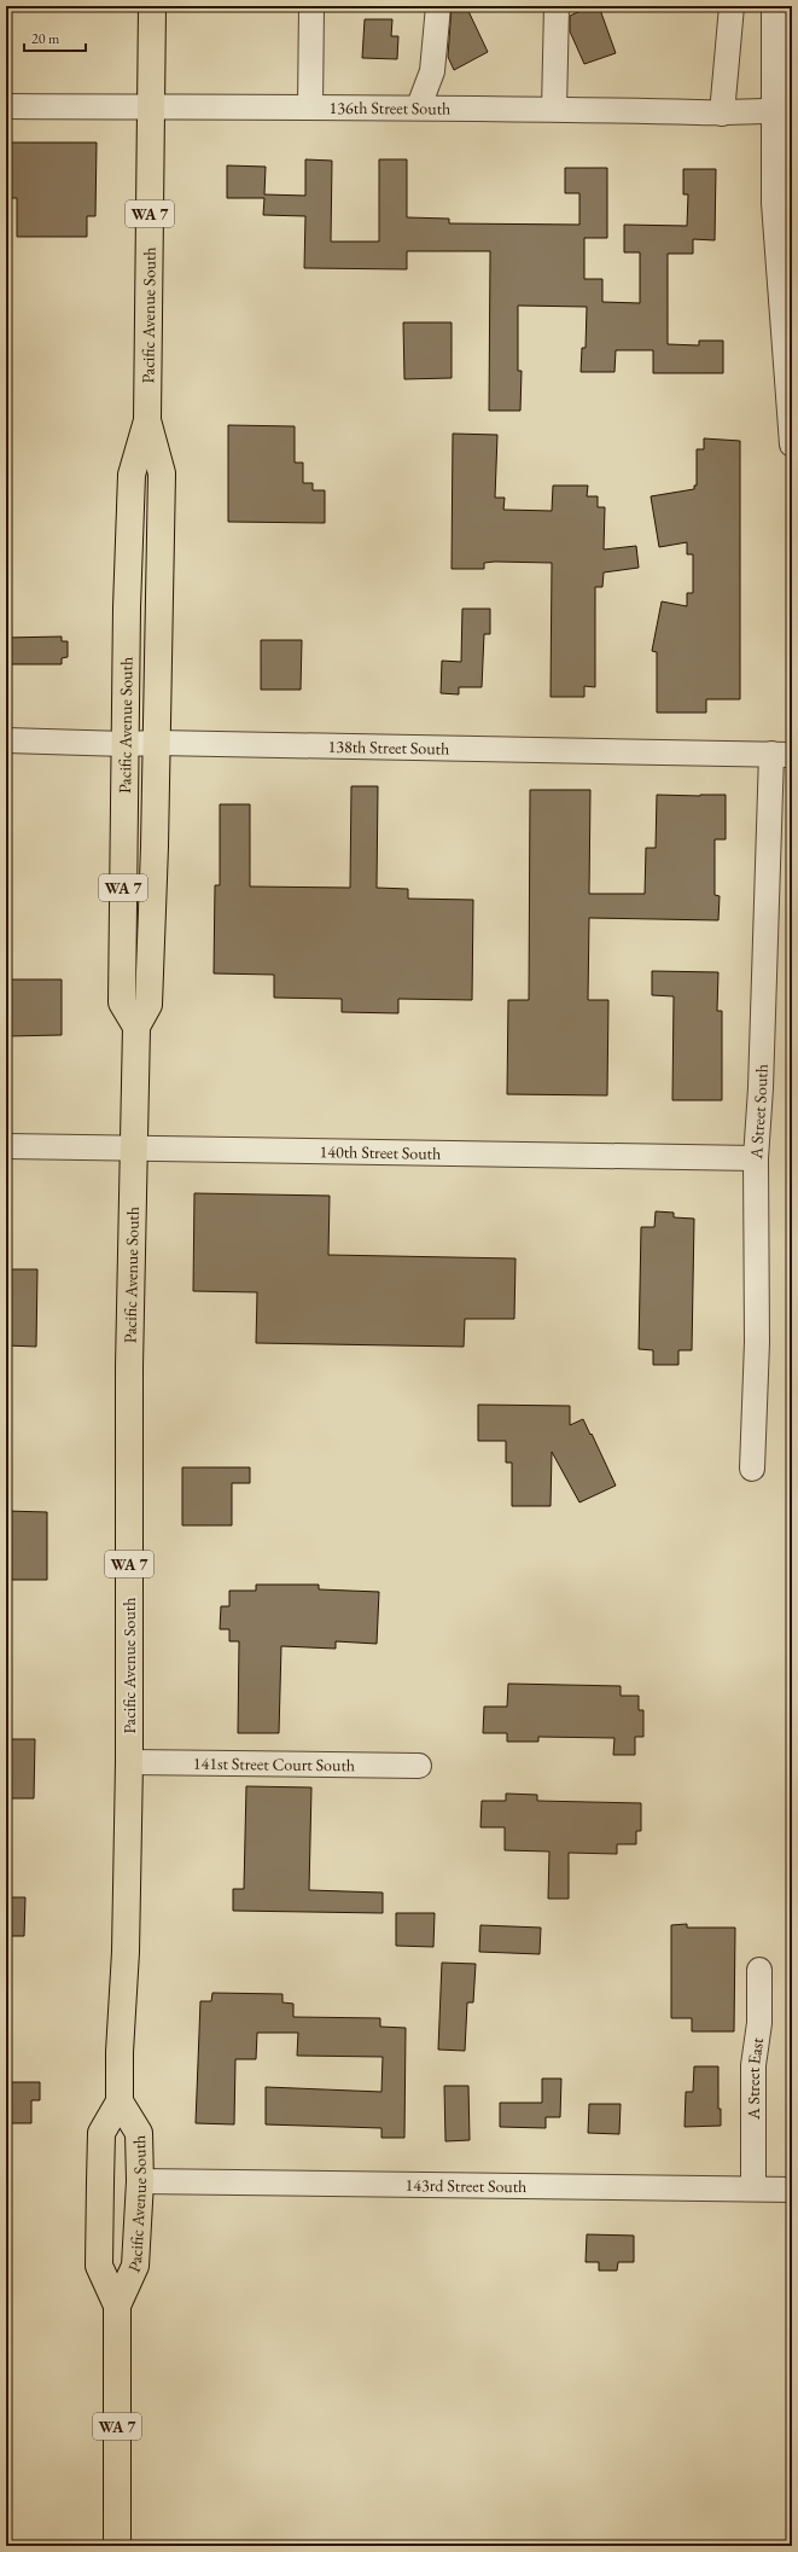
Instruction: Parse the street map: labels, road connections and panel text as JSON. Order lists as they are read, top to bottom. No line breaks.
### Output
{"streets":{"main road":["WA 7","Pacific Avenue South"],"street":["136th Street South","138th Street South","A Street South","140th Street South","141st Street Court South","A Street East","143rd Street South"]},"crossings":[["136th Street South","Pacific Avenue South"],["Pacific Avenue South","138th Street South"],["Pacific Avenue South","140th Street South"],["Pacific Avenue South","141st Street Court South"],["Pacific Avenue South","143rd Street South"],["138th Street South","A Street South"],["A Street South","140th Street South"],["A Street East","143rd Street South"]],"scale_bar":"20 m"}
